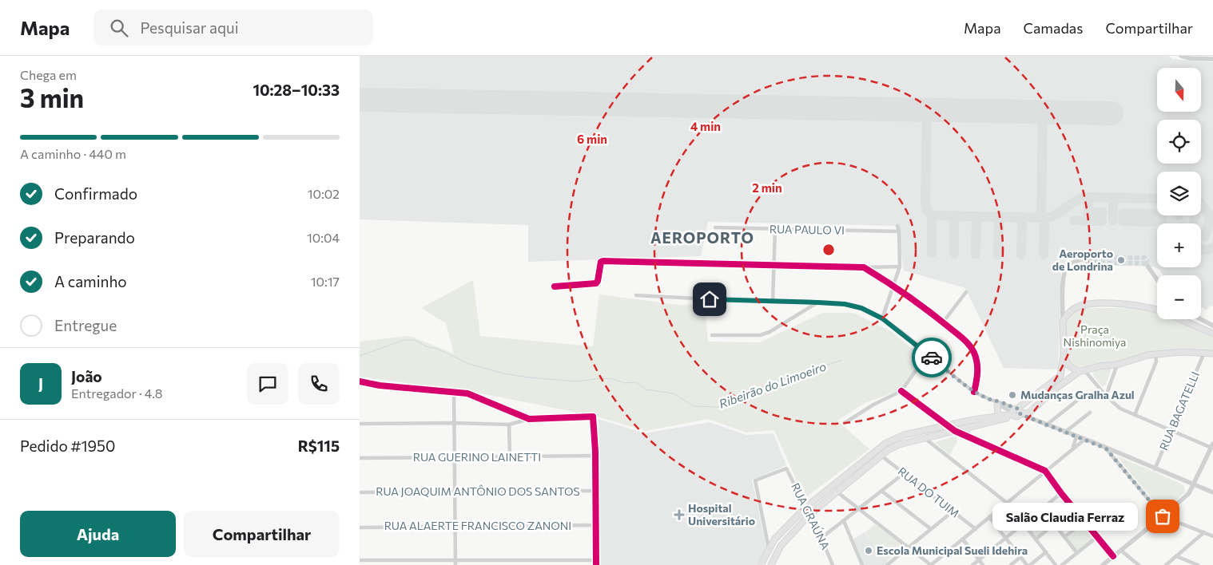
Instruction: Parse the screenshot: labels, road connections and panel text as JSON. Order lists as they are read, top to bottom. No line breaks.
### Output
{"streets":{"street":["RUA PAULO VI","RUA BAGATELLI","RUA GUERINO LAINETTI","RUA JOAQUIM ANTÔNIO DOS SANTOS","RUA DO TUIM","RUA GRAÚNA","RUA ALAERTE FRANCISCO ZANONI"]},"districts":["AEROPORTO"],"water":["Ribeirão do Limoeiro"],"parks":["Praça Nishinomiya"],"places":{"other":["Aeroporto de Londrina","Mudanças Gralha Azul","Salão Claudia Ferraz","Escola Municipal Sueli Idehira"],"health":["Hospital Universitário"]},"north":"bottom","page":{"header":"Mapa","search":"Pesquisar aqui","nav":["Mapa","Camadas","Compartilhar"],"heading":["3 min","Chega em","10:28–10:33"],"panel":["João","Entregador · 4.8","Pedido #1950","R$115"],"map_buttons":["+","−"],"bar":"A caminho · 440 m","list":[["Confirmado","10:02"],["Preparando","10:04"],["A caminho","10:17"],"Entregue"],"round":"J","buttons":["Ajuda","Compartilhar"],"bubble":"Salão Claudia Ferraz"},"rings":["4 min","6 min","2 min"]}
